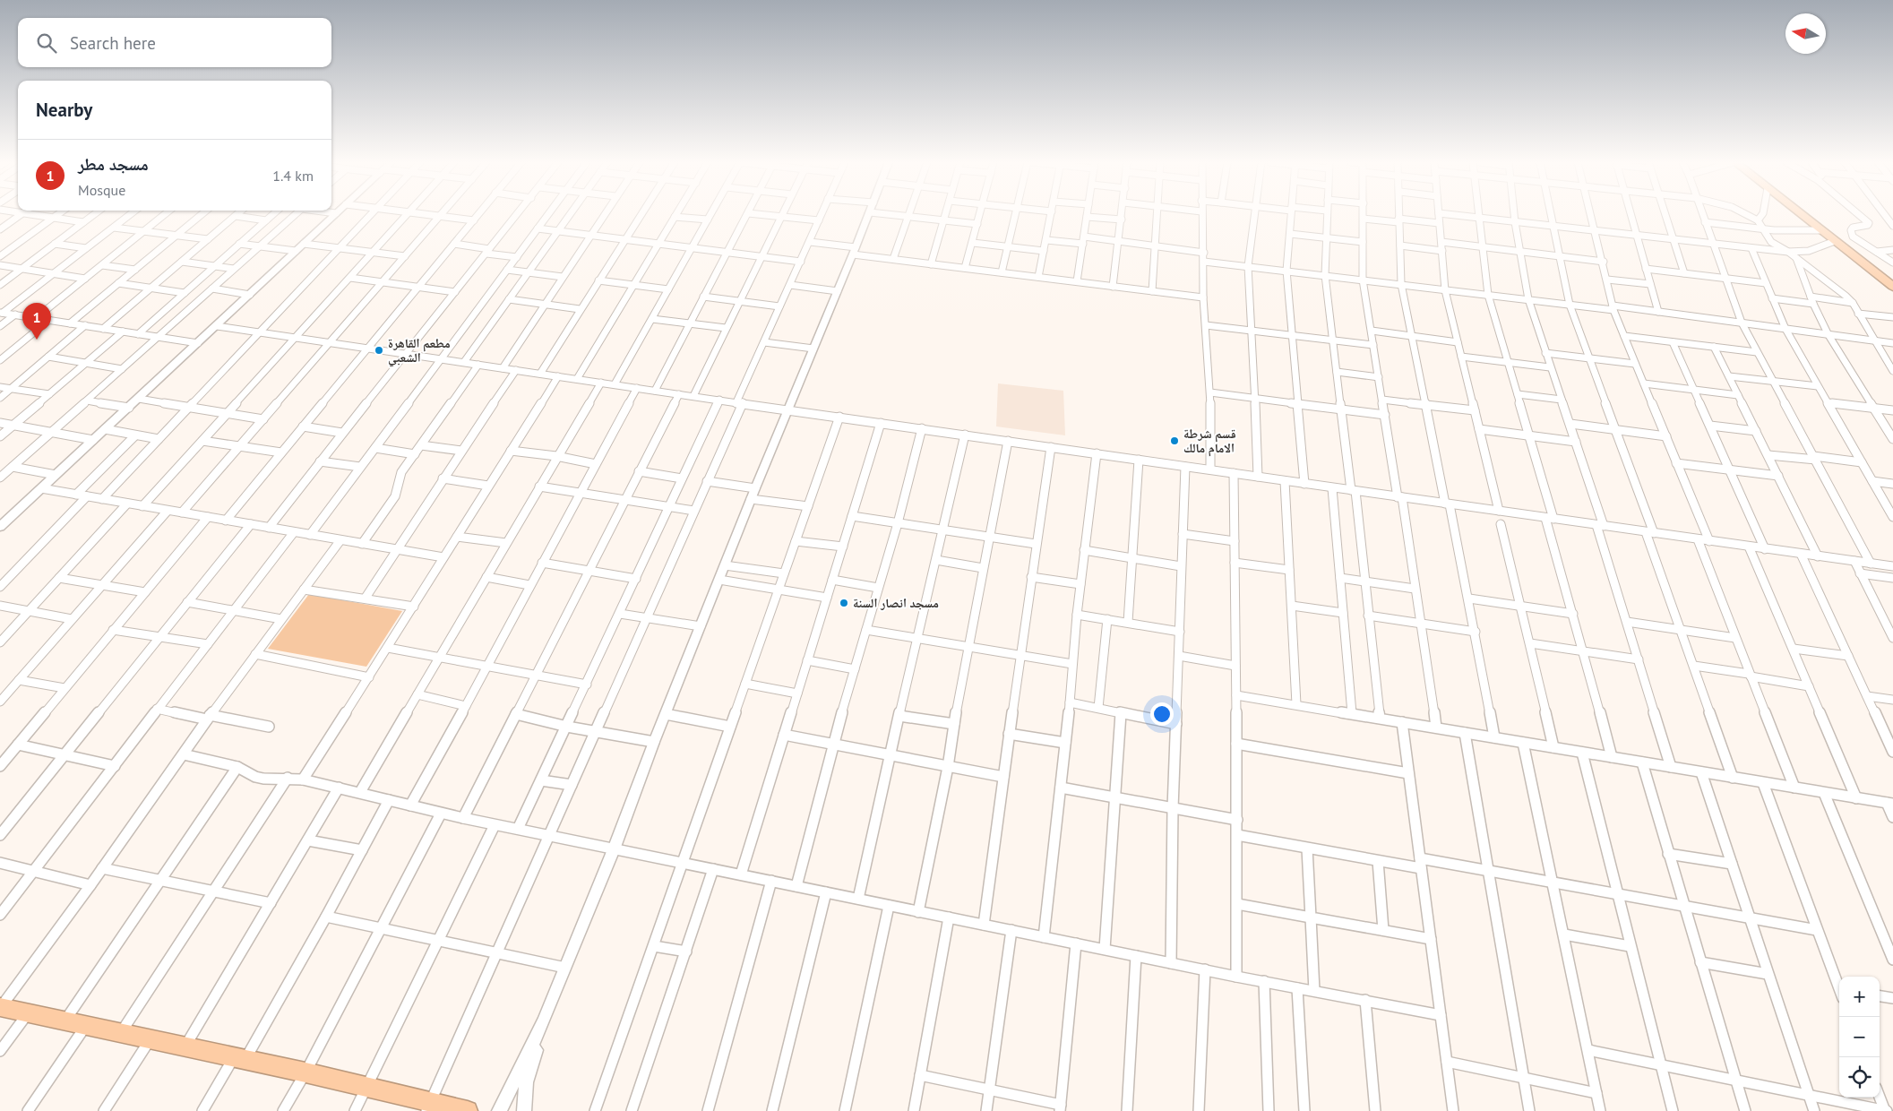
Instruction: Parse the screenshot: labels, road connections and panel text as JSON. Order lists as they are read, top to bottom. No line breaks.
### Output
{"places":["مطعم القاهرة الشعبي","قسم شرطة الامام مالك","مسجد انصار السنة"],"north":"left","page":{"search":"Search here","heading":"Nearby","list":[{"mark":"1","name":"مسجد مطر","note":"Mosque","value":"1.4 km"}],"pins":"1","map_buttons":["+","−"]}}
